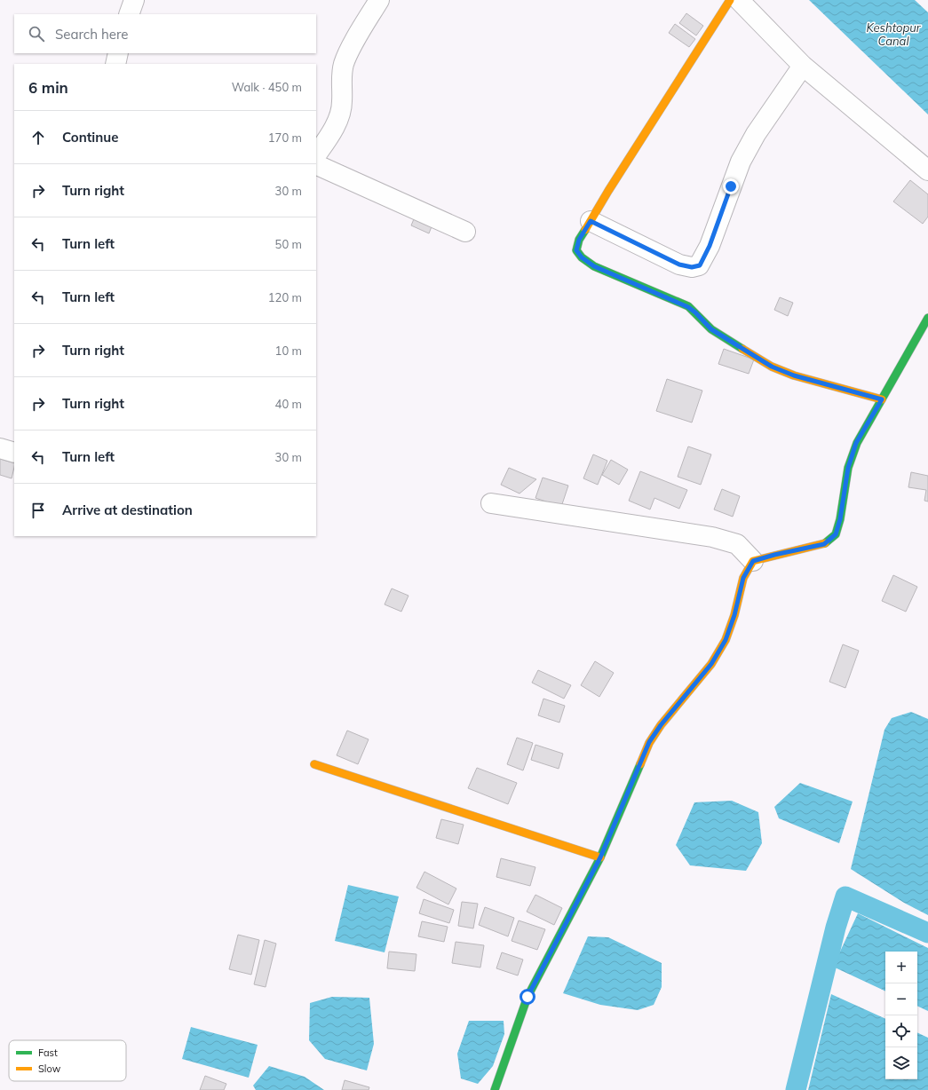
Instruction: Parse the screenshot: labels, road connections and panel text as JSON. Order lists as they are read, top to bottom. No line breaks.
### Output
{"water":["Keshtopur Canal"],"legend":["Fast","Slow"],"page":{"search":"Search here","heading":["6 min","Walk · 450 m"],"list":[["Continue","170 m"],["Turn right","30 m"],["Turn left","50 m"],["Turn left","120 m"],["Turn right","10 m"],["Turn right","40 m"],["Turn left","30 m"],"Arrive at destination"],"map_buttons":["+","−"]}}
